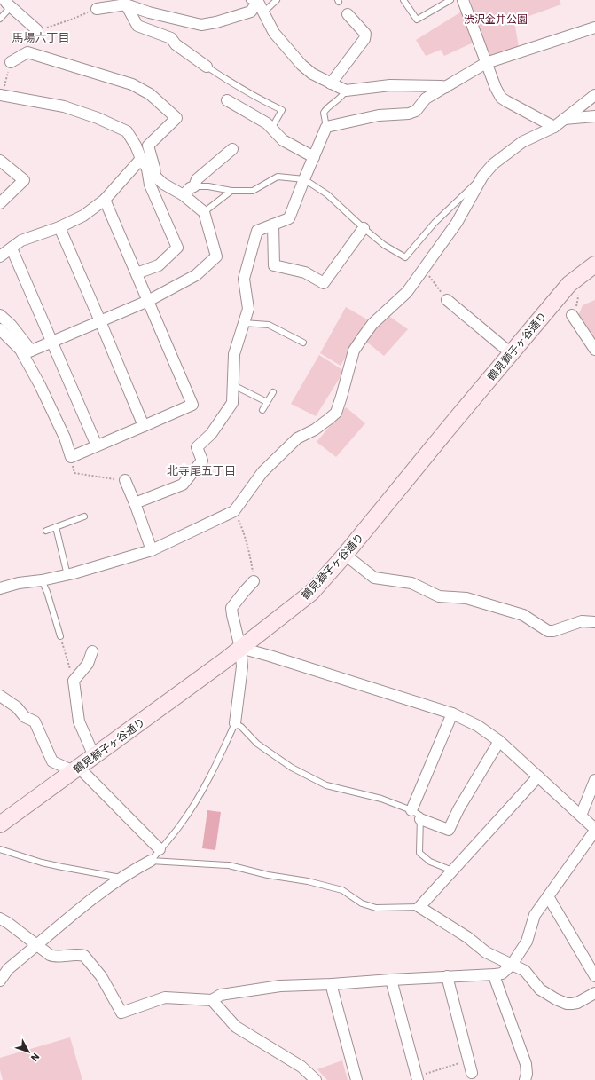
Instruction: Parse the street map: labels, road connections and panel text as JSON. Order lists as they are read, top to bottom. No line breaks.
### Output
{"streets":{"street":["鶴見獅子ヶ谷通り"]},"districts":["馬場六丁目","北寺尾五丁目"],"parks":["渋沢金井公園"],"north":"bottom right"}
